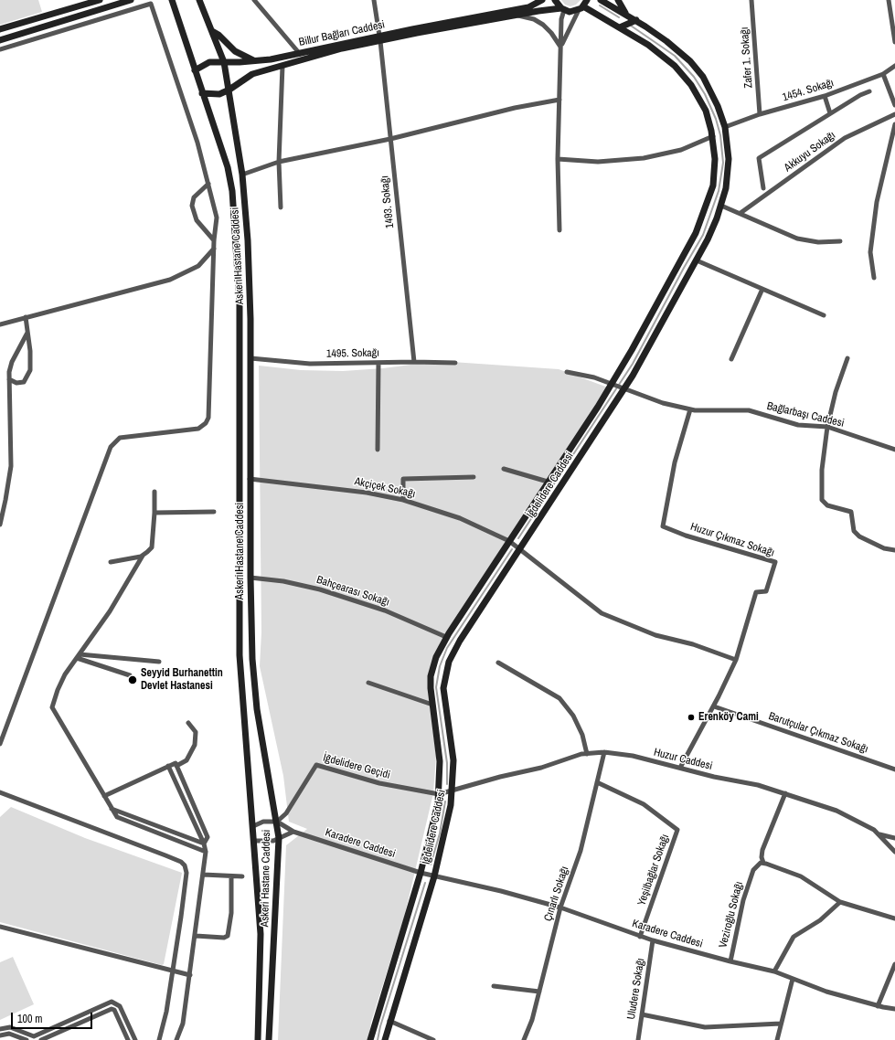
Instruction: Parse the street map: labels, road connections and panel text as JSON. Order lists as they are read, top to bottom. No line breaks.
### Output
{"streets":{"street":["Billur Bağları Caddesi","Zafer 1. Sokağı","1454. Sokağı","Akkuyu Sokağı","1493. Sokağı","Askeri Hastane Caddesi","1495. Sokağı","Bağlarbaşı Caddesi","İğdelidere Caddesi","Akçiçek Sokağı","Huzur Çıkmaz Sokağı","Bahçearası Sokağı","Barutçular Çıkmaz Sokağı","Huzur Caddesi","İğdelidere Geçidi","Karadere Caddesi","Yeşilbağlar Sokağı","Çınarlı Sokağı","Veziroğlu Sokağı","Uludere Sokağı"]},"crossings":[["Billur Bağları Caddesi","1493. Sokağı"],["Billur Bağları Caddesi","Askeri Hastane Caddesi"],["Zafer 1. Sokağı","1454. Sokağı"],["1454. Sokağı","İğdelidere Caddesi"],["1493. Sokağı","1495. Sokağı"],["Askeri Hastane Caddesi","1495. Sokağı"],["Askeri Hastane Caddesi","Akçiçek Sokağı"],["Askeri Hastane Caddesi","Bahçearası Sokağı"],["Askeri Hastane Caddesi","İğdelidere Geçidi"],["Askeri Hastane Caddesi","Karadere Caddesi"],["Bağlarbaşı Caddesi","İğdelidere Caddesi"],["Bağlarbaşı Caddesi","Huzur Çıkmaz Sokağı"],["İğdelidere Caddesi","Akçiçek Sokağı"],["İğdelidere Caddesi","Bahçearası Sokağı"],["İğdelidere Caddesi","Huzur Caddesi"],["İğdelidere Caddesi","İğdelidere Geçidi"],["İğdelidere Caddesi","Karadere Caddesi"],["Akçiçek Sokağı","Huzur Çıkmaz Sokağı"],["Huzur Çıkmaz Sokağı","Barutçular Çıkmaz Sokağı"],["Huzur Çıkmaz Sokağı","Huzur Caddesi"],["Huzur Caddesi","İğdelidere Geçidi"],["Huzur Caddesi","Çınarlı Sokağı"],["İğdelidere Geçidi","Karadere Caddesi"],["Karadere Caddesi","Yeşilbağlar Sokağı"],["Karadere Caddesi","Çınarlı Sokağı"],["Karadere Caddesi","Veziroğlu Sokağı"],["Karadere Caddesi","Uludere Sokağı"],["Yeşilbağlar Sokağı","Çınarlı Sokağı"]],"places":["Seyyid Burhanettin Devlet Hastanesi","Erenköy Cami"],"scale_bar":"100 m"}
